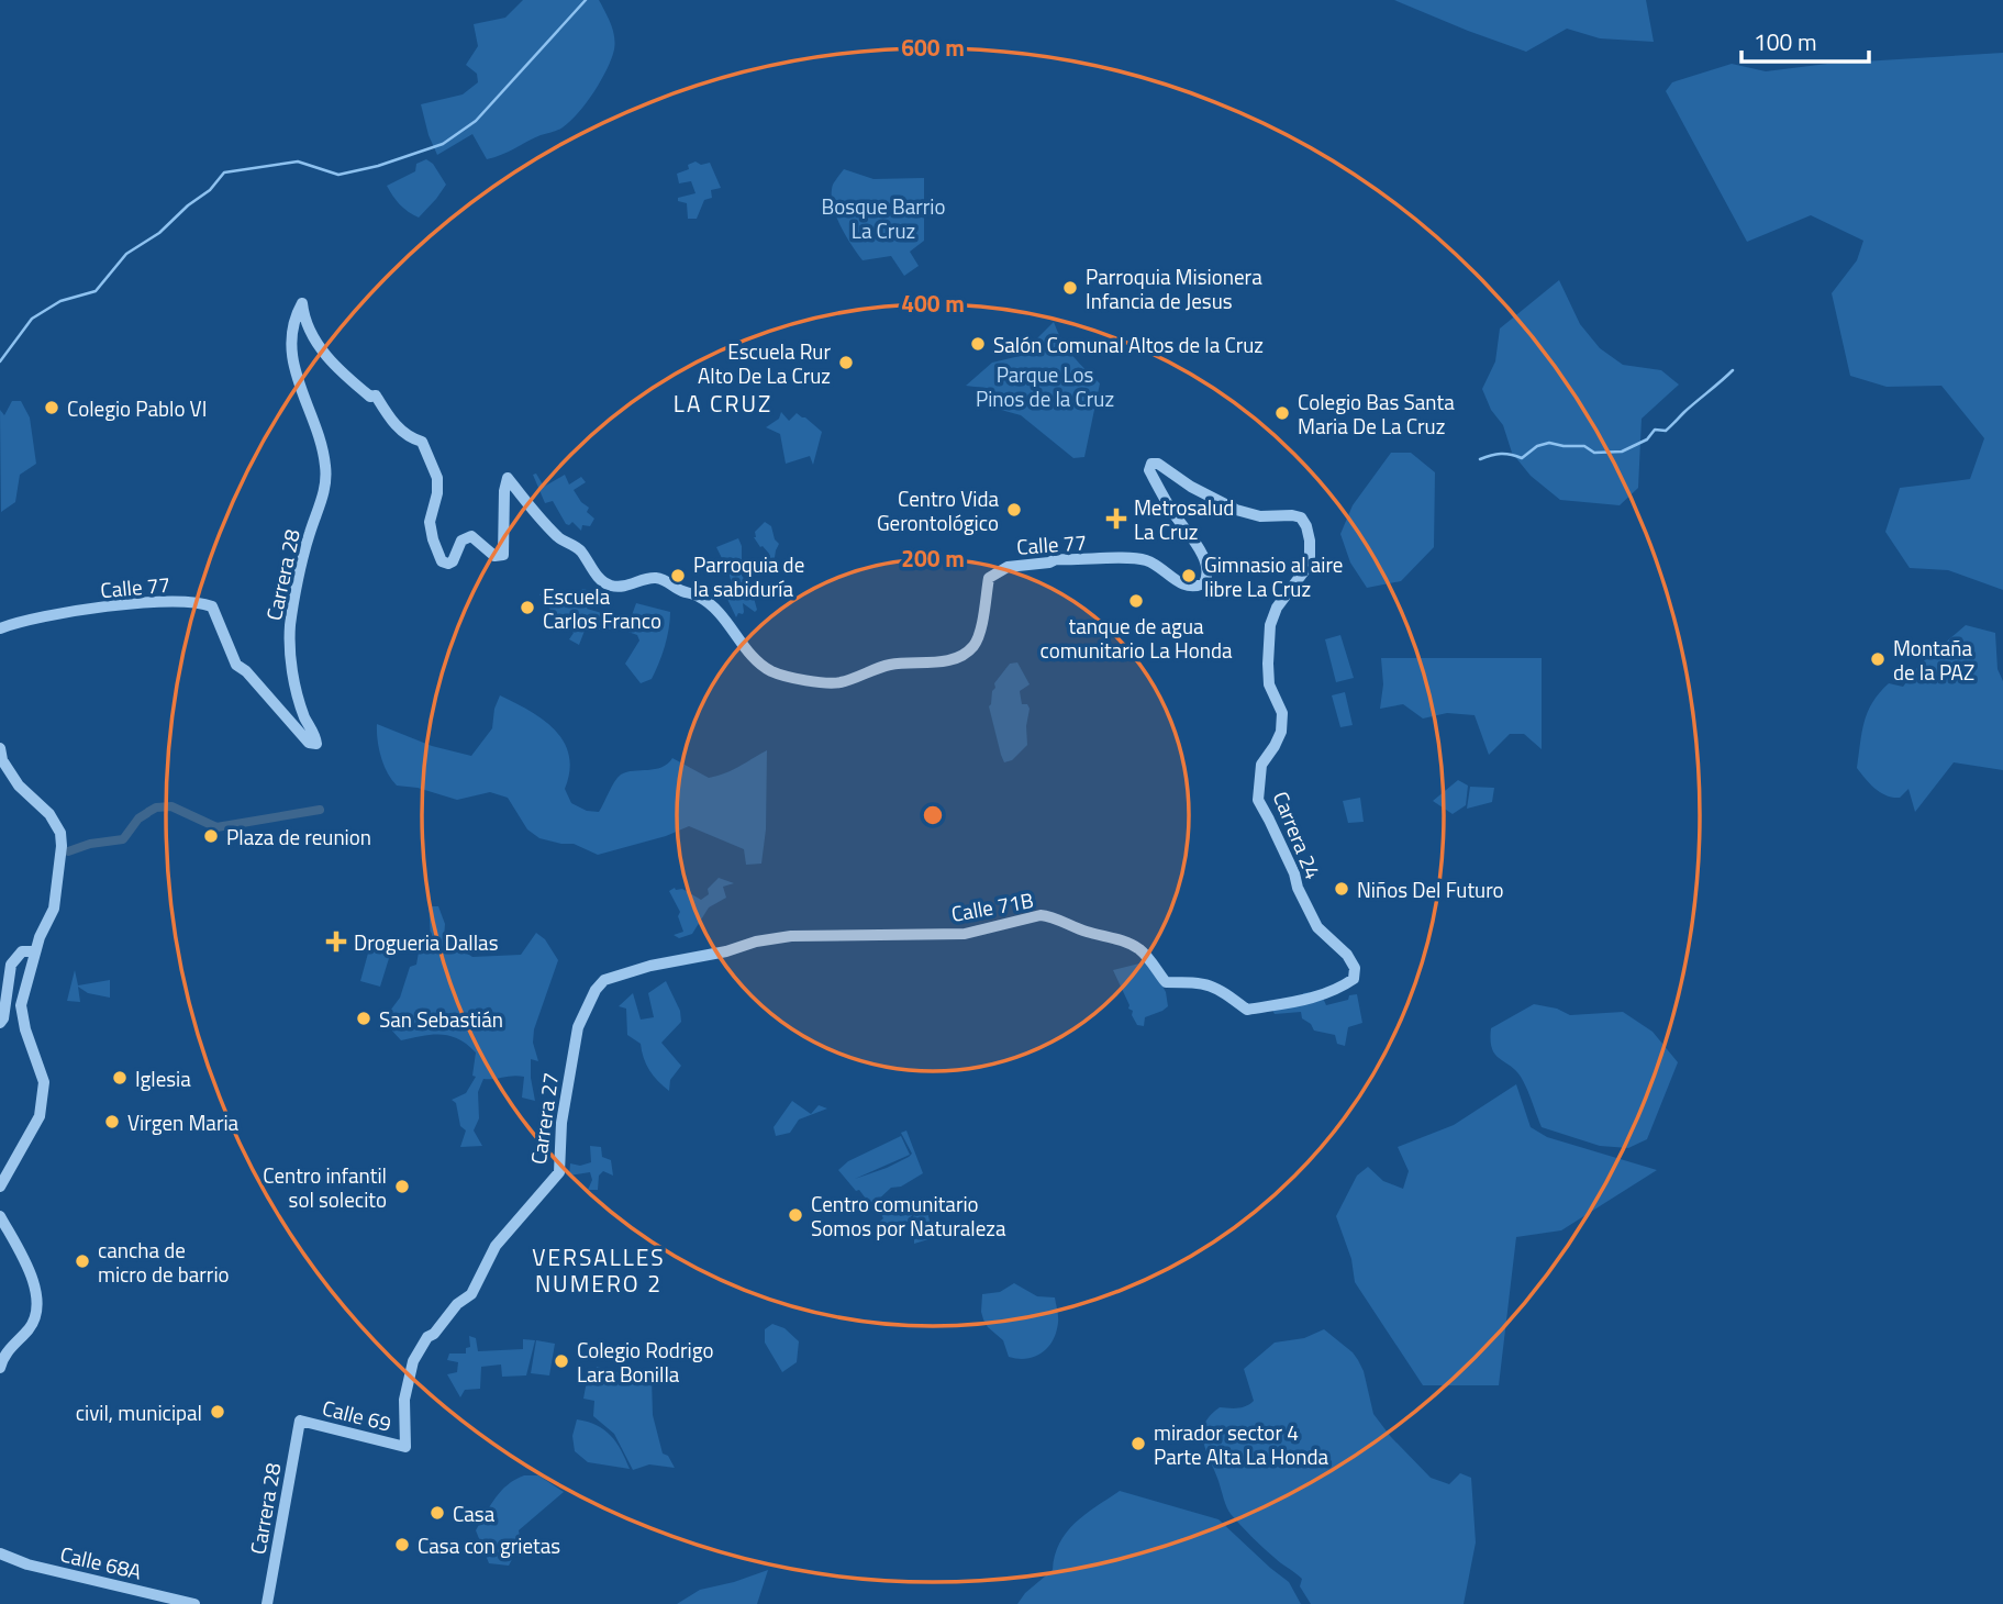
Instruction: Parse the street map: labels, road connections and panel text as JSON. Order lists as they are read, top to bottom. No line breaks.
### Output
{"streets":{"street":["Calle 77","Carrera 28","Carrera 24","Calle 71B","Carrera 27","Calle 69","Calle 68A"]},"crossings":[["Calle 77","Carrera 28"],["Calle 77","Carrera 24"],["Carrera 28","Calle 69"],["Carrera 24","Calle 71B"],["Calle 71B","Carrera 27"],["Carrera 27","Calle 69"]],"districts":["LA CRUZ","VERSALLES NUMERO 2"],"parks":["Bosque Barrio La Cruz","Parque Los Pinos de la Cruz"],"places":{"other":["Parroquia Misionera Infancia de Jesus","Salón Comunal Altos de la Cruz","Escuela Rur Alto De La Cruz","Colegio Pablo VI","Colegio Bas Santa Maria De La Cruz","Centro Vida Gerontológico","Parroquia de la sabiduría","Gimnasio al aire libre La Cruz","tanque de agua comunitario La Honda","Escuela Carlos Franco","Montaña de la PAZ","Plaza de reunion","Niños Del Futuro","San Sebastián","Iglesia","Virgen Maria","Centro infantil sol solecito","Centro comunitario Somos por Naturaleza","cancha de micro de barrio","Colegio Rodrigo Lara Bonilla","civil, municipal","mirador sector 4 Parte Alta La Honda","Casa","Casa con grietas"],"health":["Metrosalud La Cruz","Drogueria Dallas"]},"scale_bar":"100 m","rings":["600 m","400 m","200 m"]}
